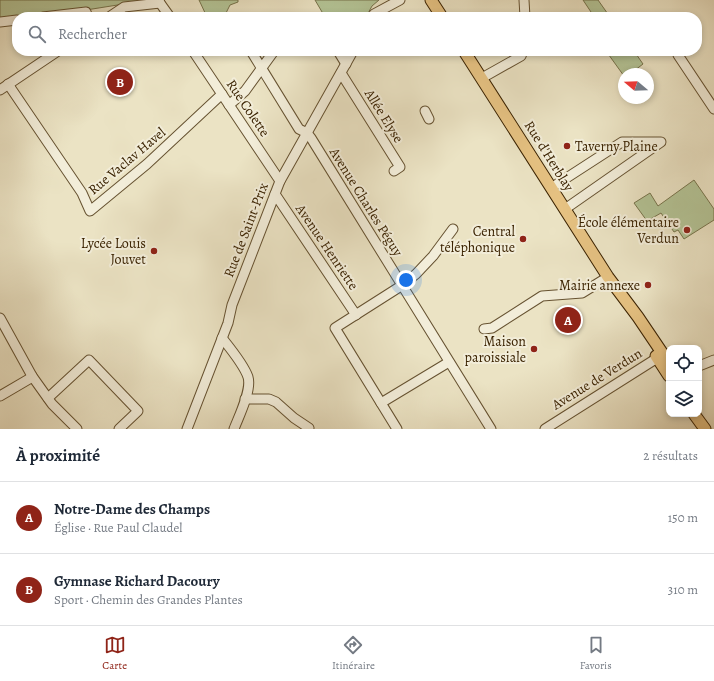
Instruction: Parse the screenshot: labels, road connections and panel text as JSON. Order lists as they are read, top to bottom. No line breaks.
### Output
{"streets":{"main road":["Rue d'Herblay"],"street":["Rue Colette","Allée Elyse","Rue Vaclav Havel","Avenue Charles Péguy","Rue de Saint-Prix","Avenue Henriette","Avenue de Verdun"]},"crossings":[["Rue Colette","Rue Vaclav Havel"],["Rue Colette","Rue de Saint-Prix"],["Allée Elyse","Rue de Saint-Prix"],["Rue d'Herblay","Avenue de Verdun"],["Avenue Charles Péguy","Rue de Saint-Prix"],["Rue de Saint-Prix","Avenue Henriette"]],"places":["Taverny Plaine","École élémentaire Verdun","Central téléphonique","Lycée Louis Jouvet","Mairie annexe","Maison paroissiale"],"north":"left","page":{"search":"Rechercher","pins":["B","A"],"heading":["À proximité","2 résultats"],"list":[{"mark":"A","name":"Notre-Dame des Champs","note":"Église · Rue Paul Claudel","value":"150 m"},{"mark":"B","name":"Gymnase Richard Dacoury","note":"Sport · Chemin des Grandes Plantes","value":"310 m"}],"nav":["Carte","Itinéraire","Favoris"]}}
